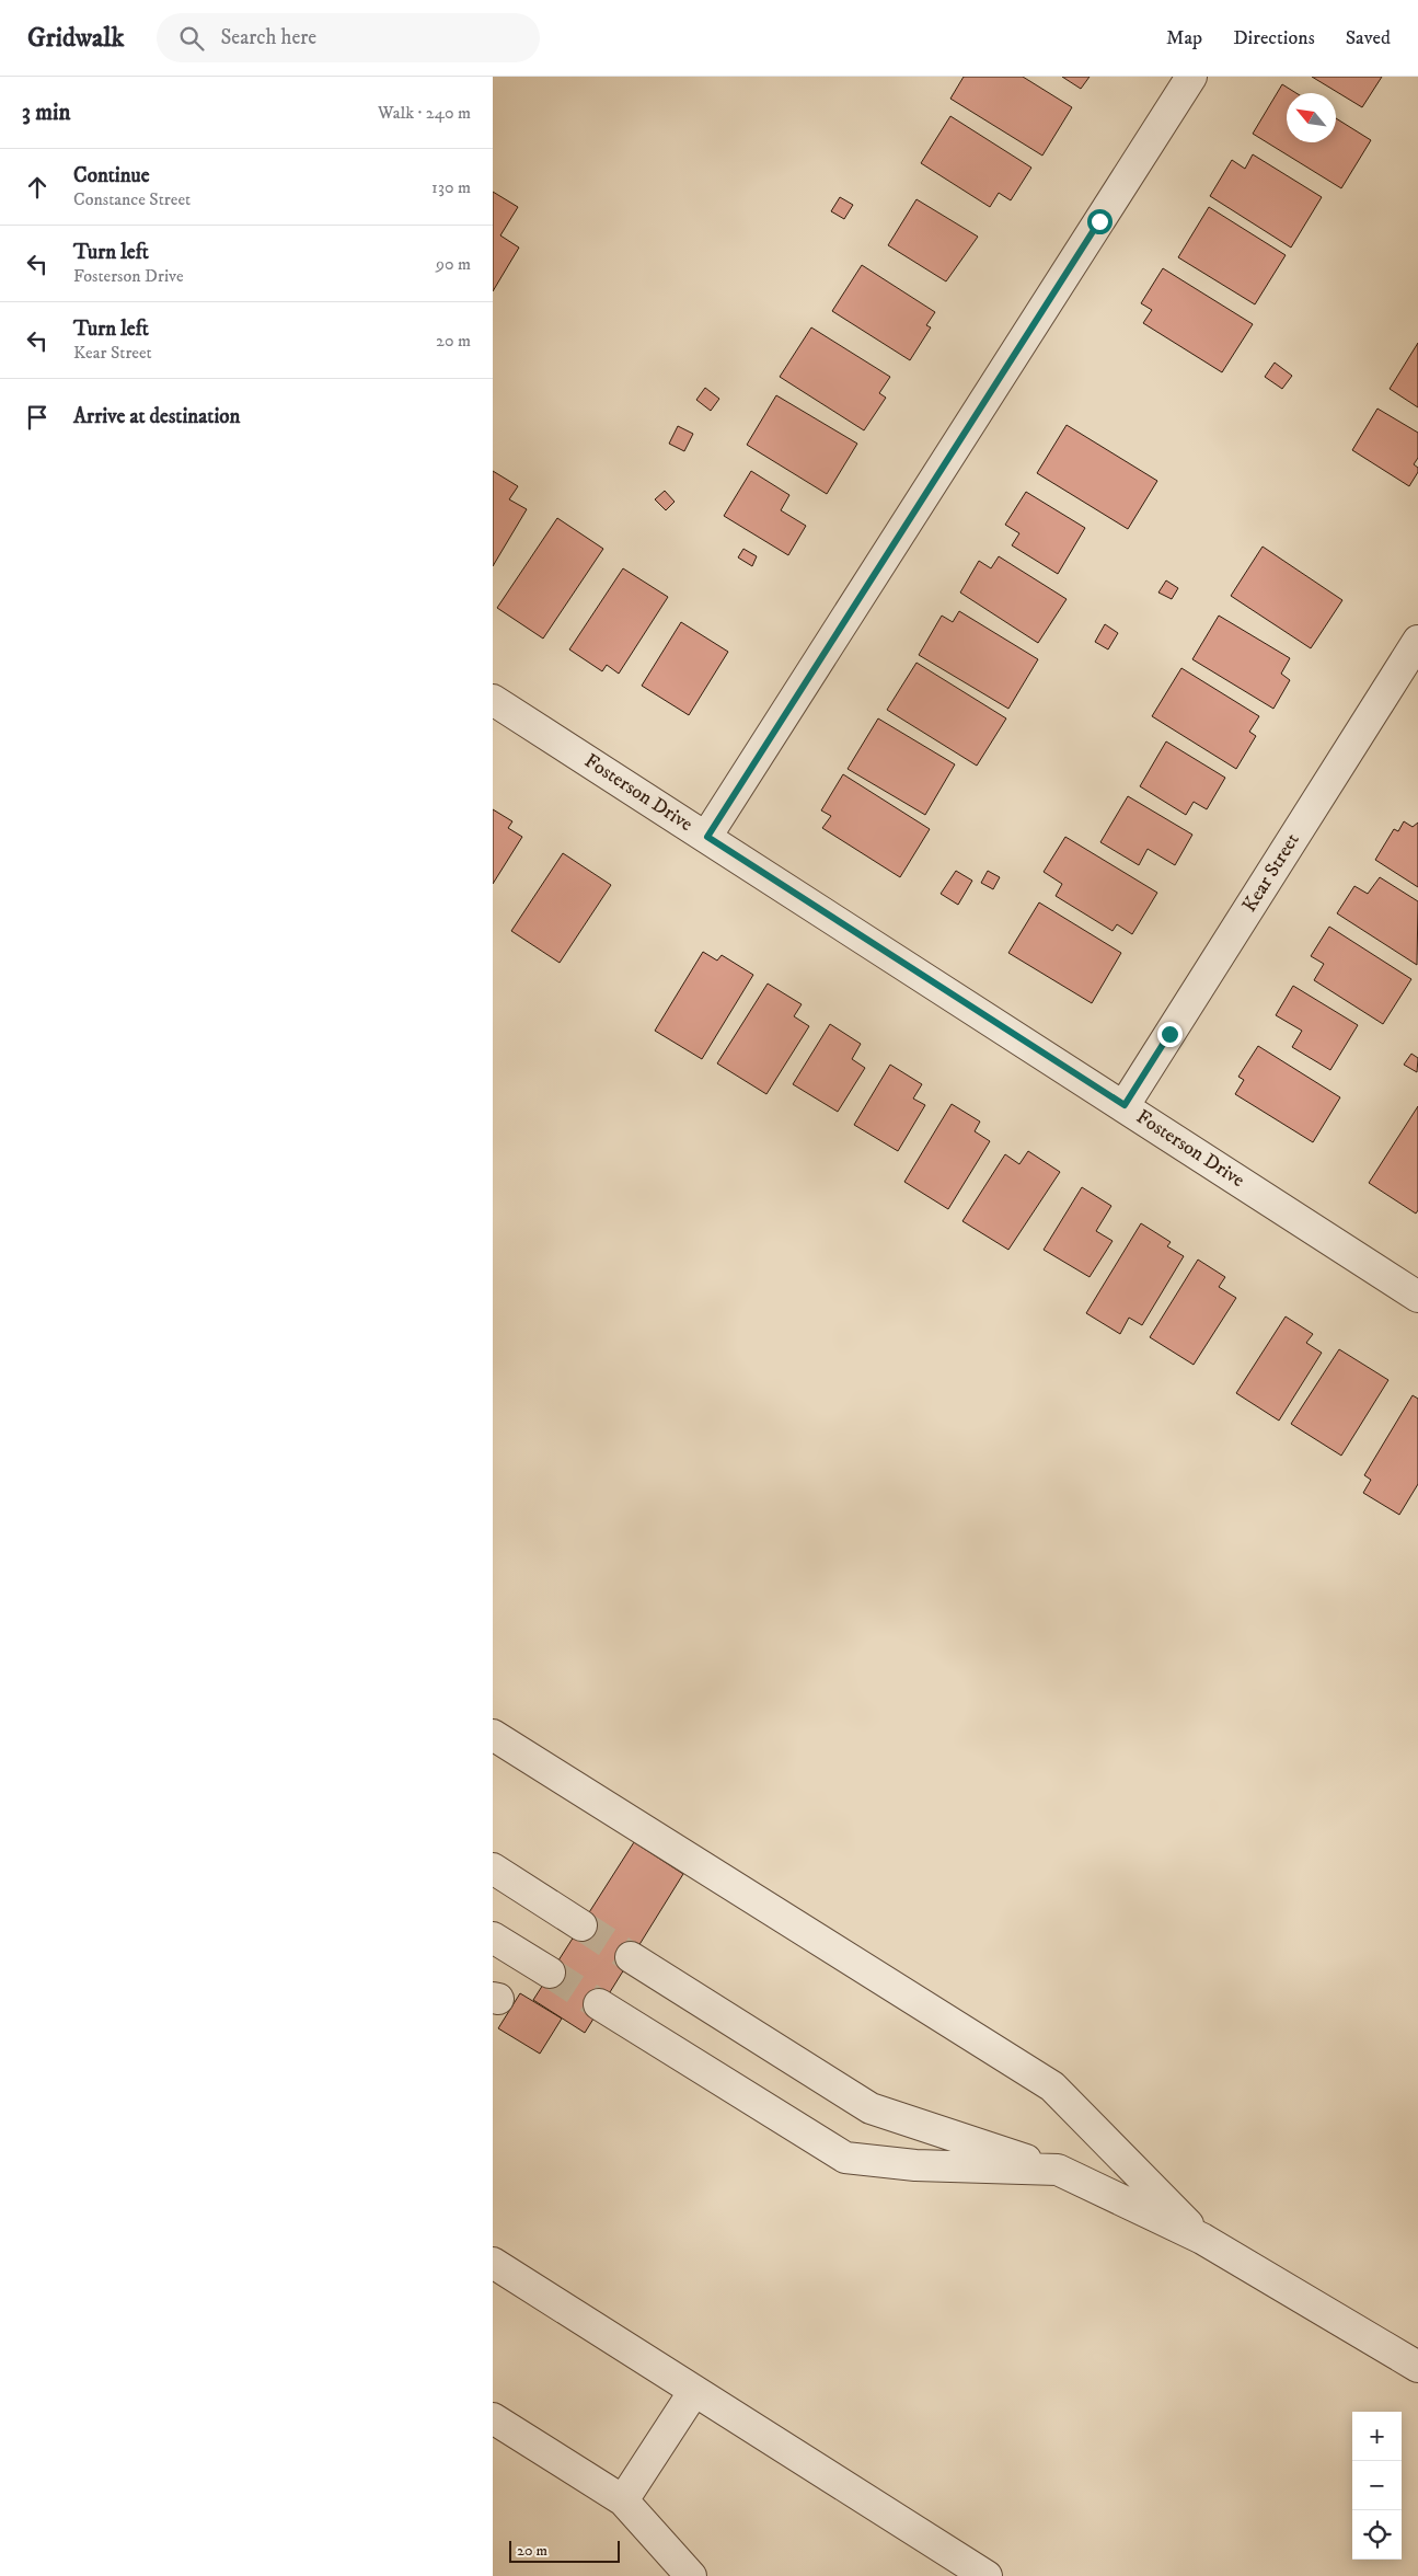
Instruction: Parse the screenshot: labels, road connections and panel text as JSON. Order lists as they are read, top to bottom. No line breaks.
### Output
{"streets":{"street":["Fosterson Drive","Kear Street"]},"crossings":[["Fosterson Drive","Kear Street"]],"scale_bar":"20 m","north":"top left","page":{"header":"Gridwalk","search":"Search here","nav":["Map","Directions","Saved"],"heading":["3 min","Walk · 240 m"],"list":[["Continue","Constance Street","130 m"],["Turn left","Fosterson Drive","90 m"],["Turn left","Kear Street","20 m"],"Arrive at destination"],"map_buttons":["+","−"],"scale":"20 m"}}
